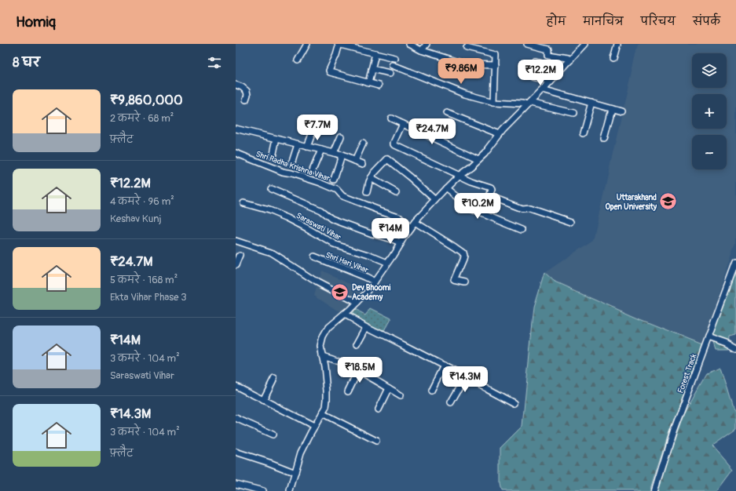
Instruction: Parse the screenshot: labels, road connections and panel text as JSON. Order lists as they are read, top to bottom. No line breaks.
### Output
{"streets":{"street":["Shri Radha Krishna Vihar","Saraswati Vihar","Shri Hari Vihar","Forest Track"]},"places":{"school or university":["Uttarakhand Open University","Dev Bhoomi Academy"]},"page":{"header":"Homiq","nav":["होम","मानचित्र","परिचय","संपर्क"],"heading":"8 घर","map_buttons":["+","−"],"price":["₹9.86M","₹12.2M","₹7.7M","₹24.7M","₹10.2M","₹14M","₹18.5M","₹14.3M"],"list":[{"name":"₹9,860,000","note":"2 कमरे · 68 m² · फ़्लैट"},{"name":"₹12.2M","note":"4 कमरे · 96 m² · Keshav Kunj"},{"name":"₹24.7M","note":"5 कमरे · 168 m² · Ekta Vihar Phase 3"},{"name":"₹14M","note":"3 कमरे · 104 m² · Saraswati Vihar"},{"name":"₹14.3M","note":"3 कमरे · 104 m² · फ़्लैट"}]}}
